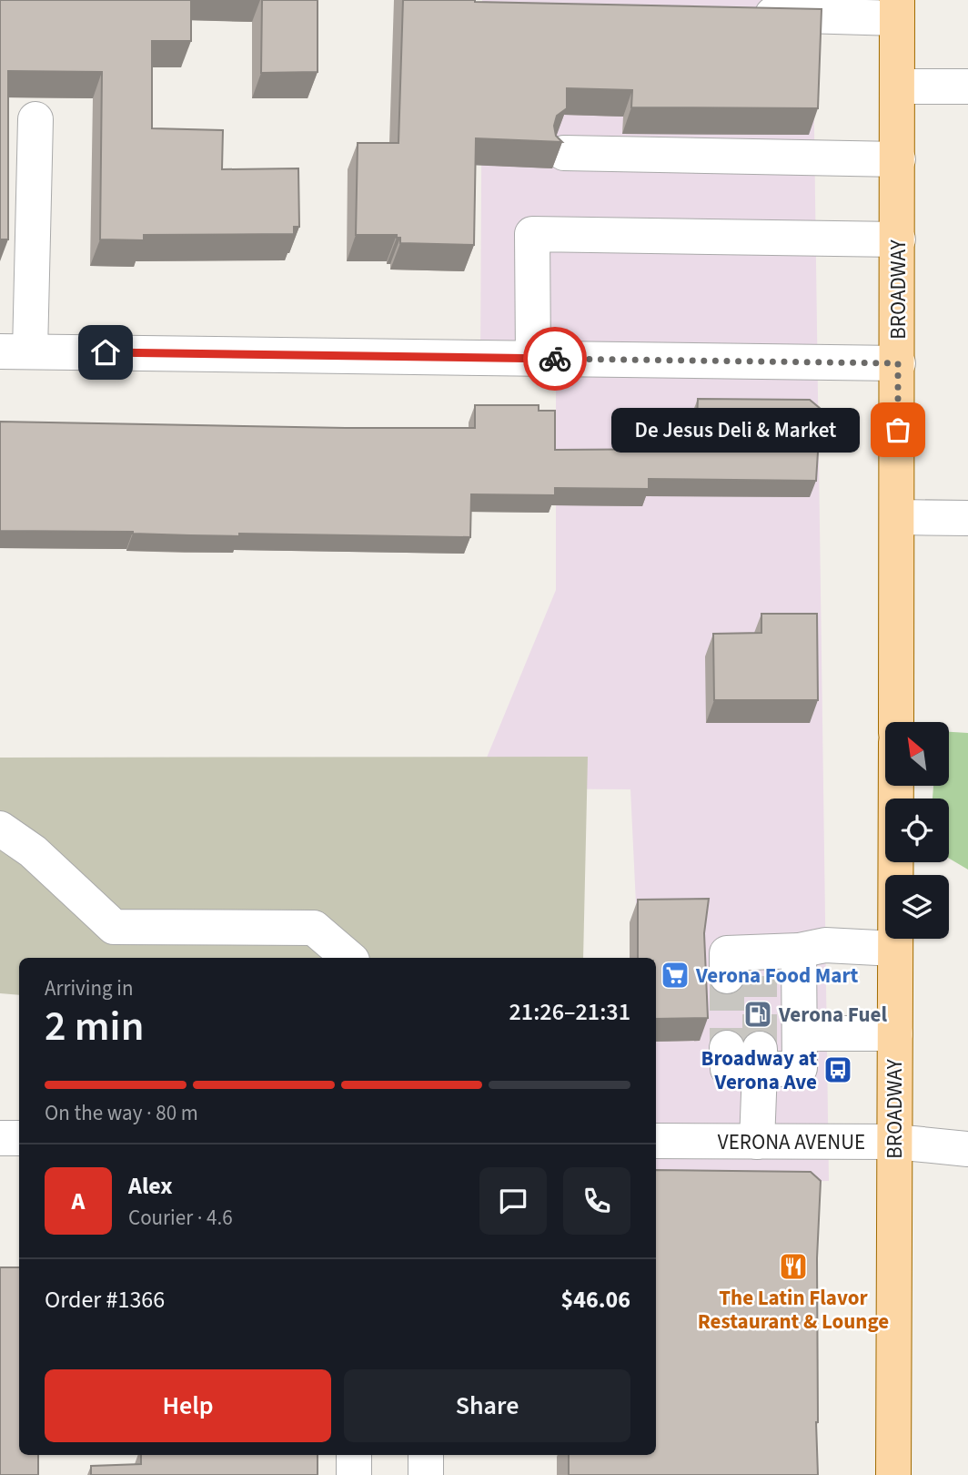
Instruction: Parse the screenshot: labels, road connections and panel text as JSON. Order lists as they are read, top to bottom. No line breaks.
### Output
{"streets":{"main road":["BROADWAY"],"street":["VERONA AVENUE"]},"crossings":[["BROADWAY","VERONA AVENUE"]],"places":{"other":["De Jesus Deli & Market"],"supermarket":["Verona Food Mart"],"fuel station":["Verona Fuel"],"bus stop":["Broadway at Verona Ave"],"restaurant":["The Latin Flavor Restaurant & Lounge"]},"north":"top left","page":{"bubble":"De Jesus Deli & Market","heading":["2 min","Arriving in","21:26–21:31"],"panel":["Alex","Courier · 4.6","Order #1366","$46.06"],"bar":"On the way · 80 m","round":"A","buttons":["Help","Share"]}}
